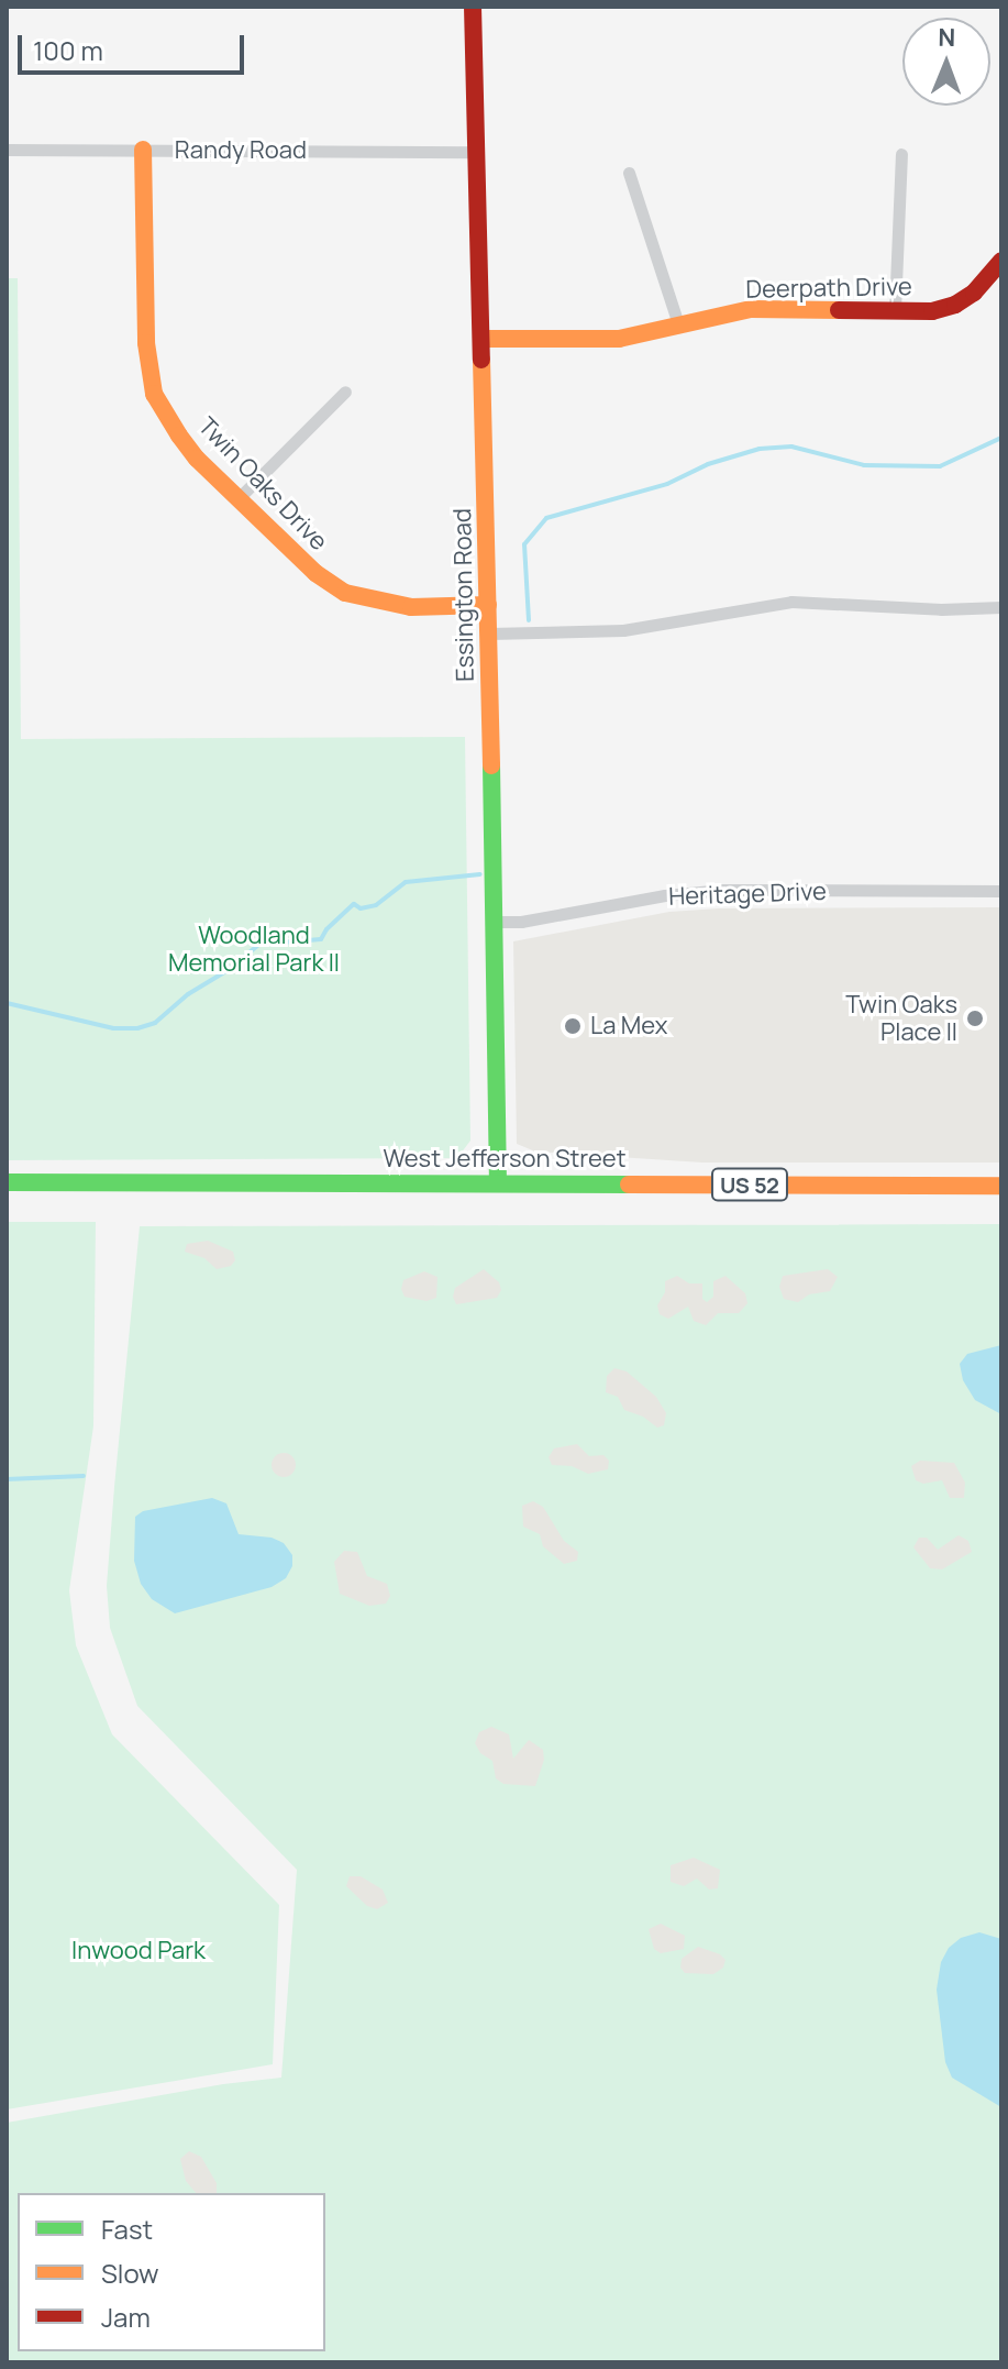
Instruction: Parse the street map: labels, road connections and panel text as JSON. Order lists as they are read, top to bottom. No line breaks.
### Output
{"streets":{"main road":["Deerpath Drive","Twin Oaks Drive","Essington Road","West Jefferson Street","US 52"],"street":["Randy Road","Heritage Drive"]},"crossings":[["Randy Road","Twin Oaks Drive"],["Randy Road","Essington Road"],["Deerpath Drive","Essington Road"],["Twin Oaks Drive","Essington Road"],["Essington Road","Heritage Drive"],["Essington Road","West Jefferson Street"]],"parks":["Woodland Memorial Park II","Inwood Park"],"places":["Twin Oaks Place II","La Mex"],"legend":["Fast","Slow","Jam"],"scale_bar":"100 m","north":"top"}
